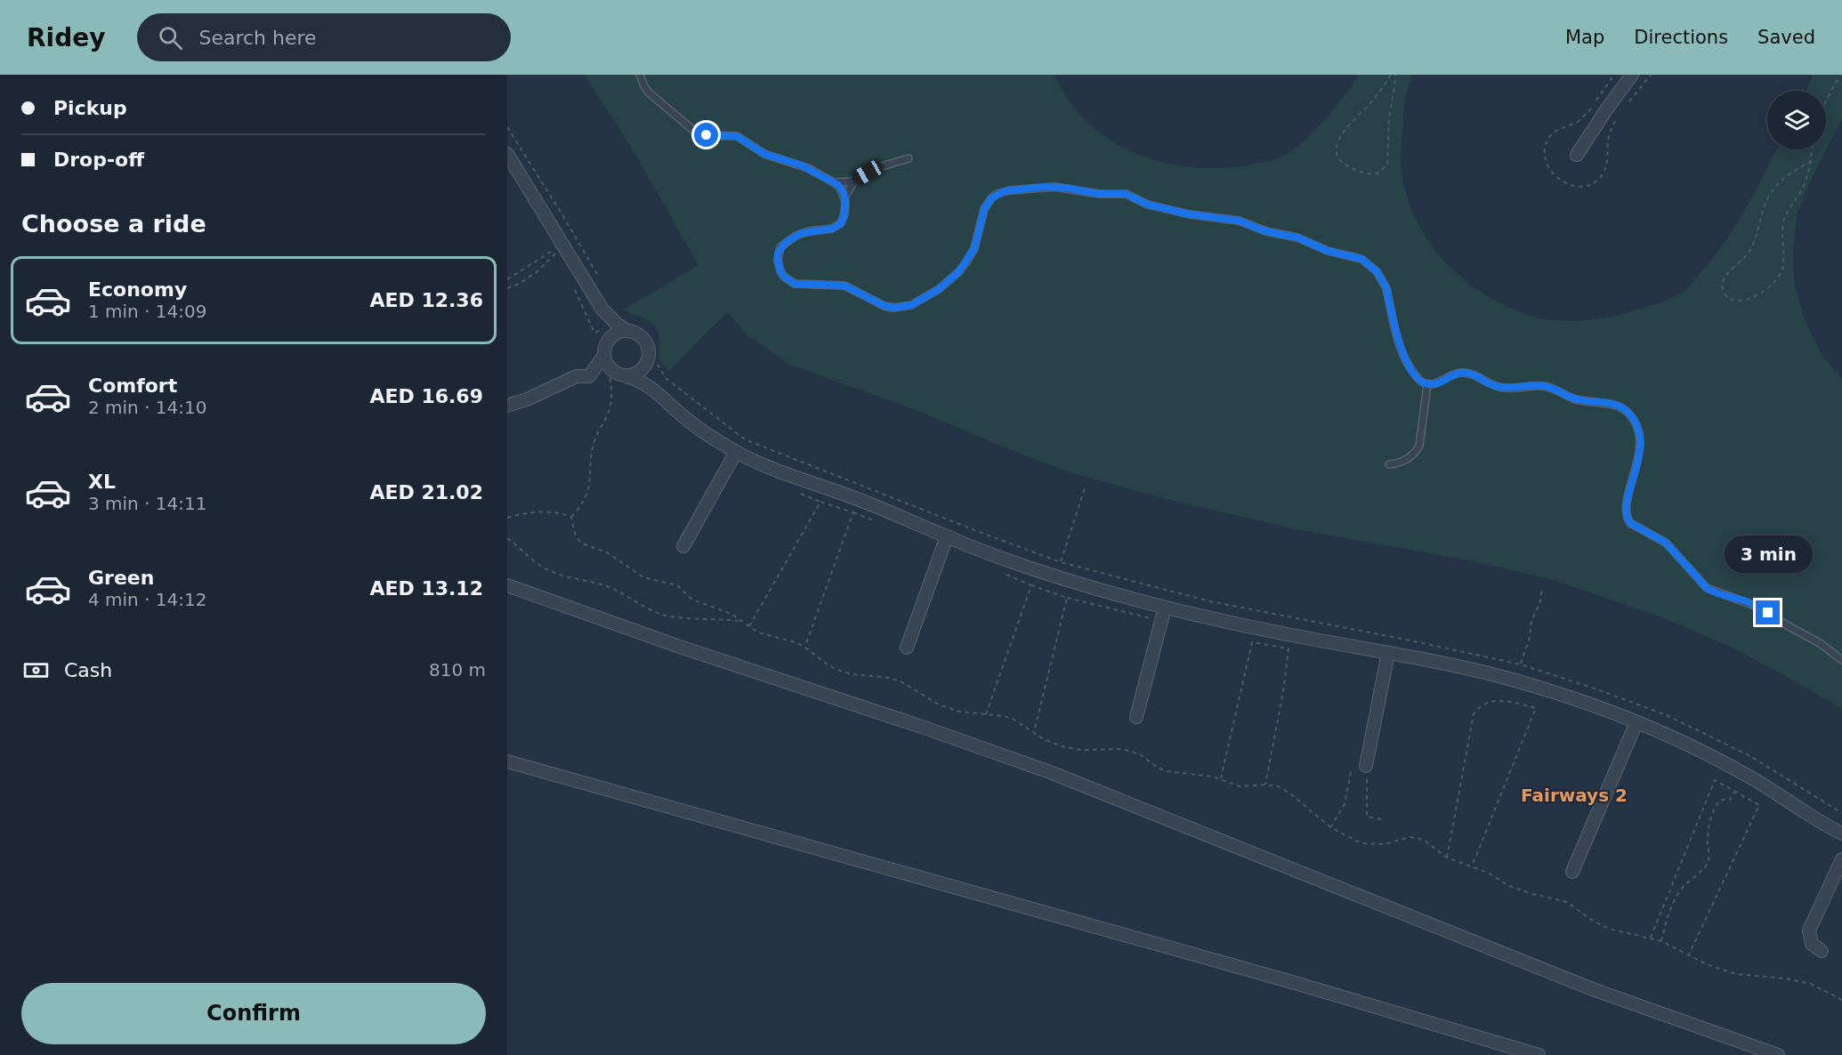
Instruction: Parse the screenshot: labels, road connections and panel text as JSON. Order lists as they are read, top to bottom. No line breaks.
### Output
{"districts":["Fairways 2"],"page":{"header":"Ridey","search":"Search here","nav":["Map","Directions","Saved"],"banner":["Pickup","Drop-off"],"heading":"Choose a ride","list":[{"name":"Economy","note":"1 min · 14:09","value":"AED 12.36"},{"name":"Comfort","note":"2 min · 14:10","value":"AED 16.69"},{"name":"XL","note":"3 min · 14:11","value":"AED 21.02"},{"name":"Green","note":"4 min · 14:12","value":"AED 13.12"}],"bubble":"3 min","pay":["Cash","810 m"],"buttons":"Confirm"}}
